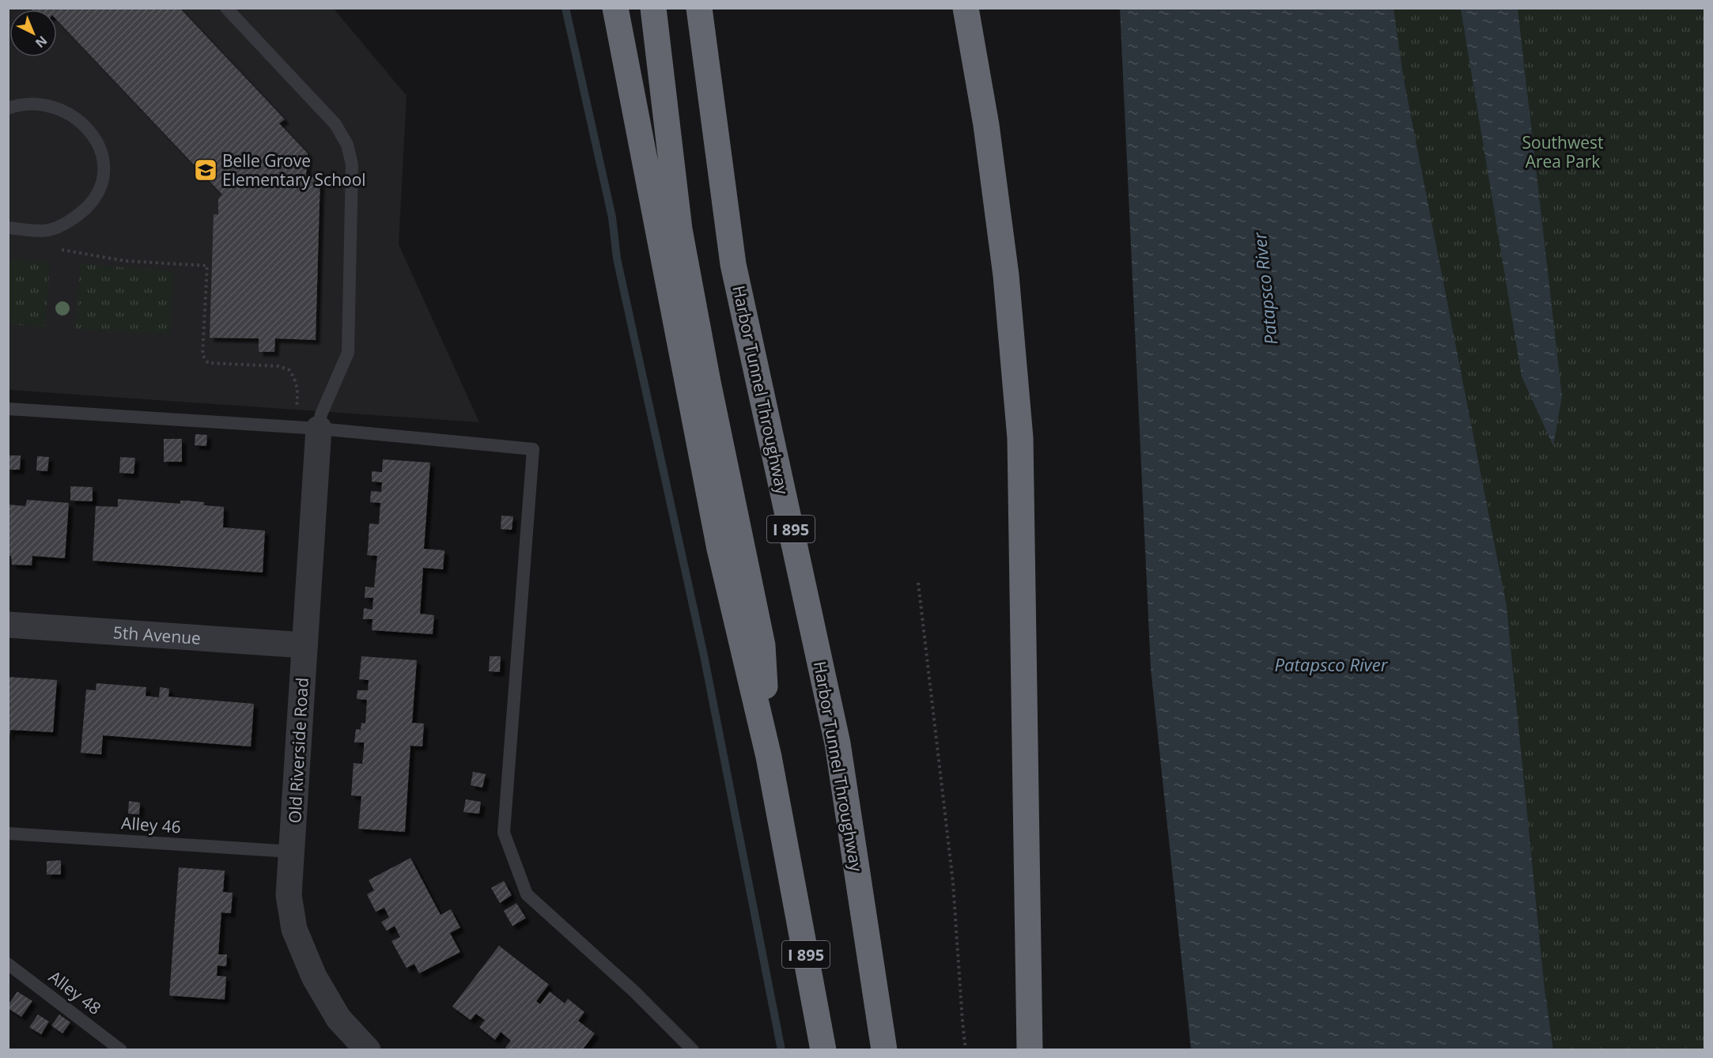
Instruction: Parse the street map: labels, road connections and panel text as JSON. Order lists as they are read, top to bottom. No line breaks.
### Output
{"streets":{"highway":["Harbor Tunnel Throughway","I 895"],"street":["5th Avenue","Old Riverside Road"],"lane":["Alley 46","Alley 48"]},"crossings":[["5th Avenue","Old Riverside Road"],["Old Riverside Road","Alley 46"]],"water":["Patapsco River"],"parks":["Southwest Area Park"],"places":{"school or university":["Belle Grove Elementary School"]},"north":"bottom right"}
